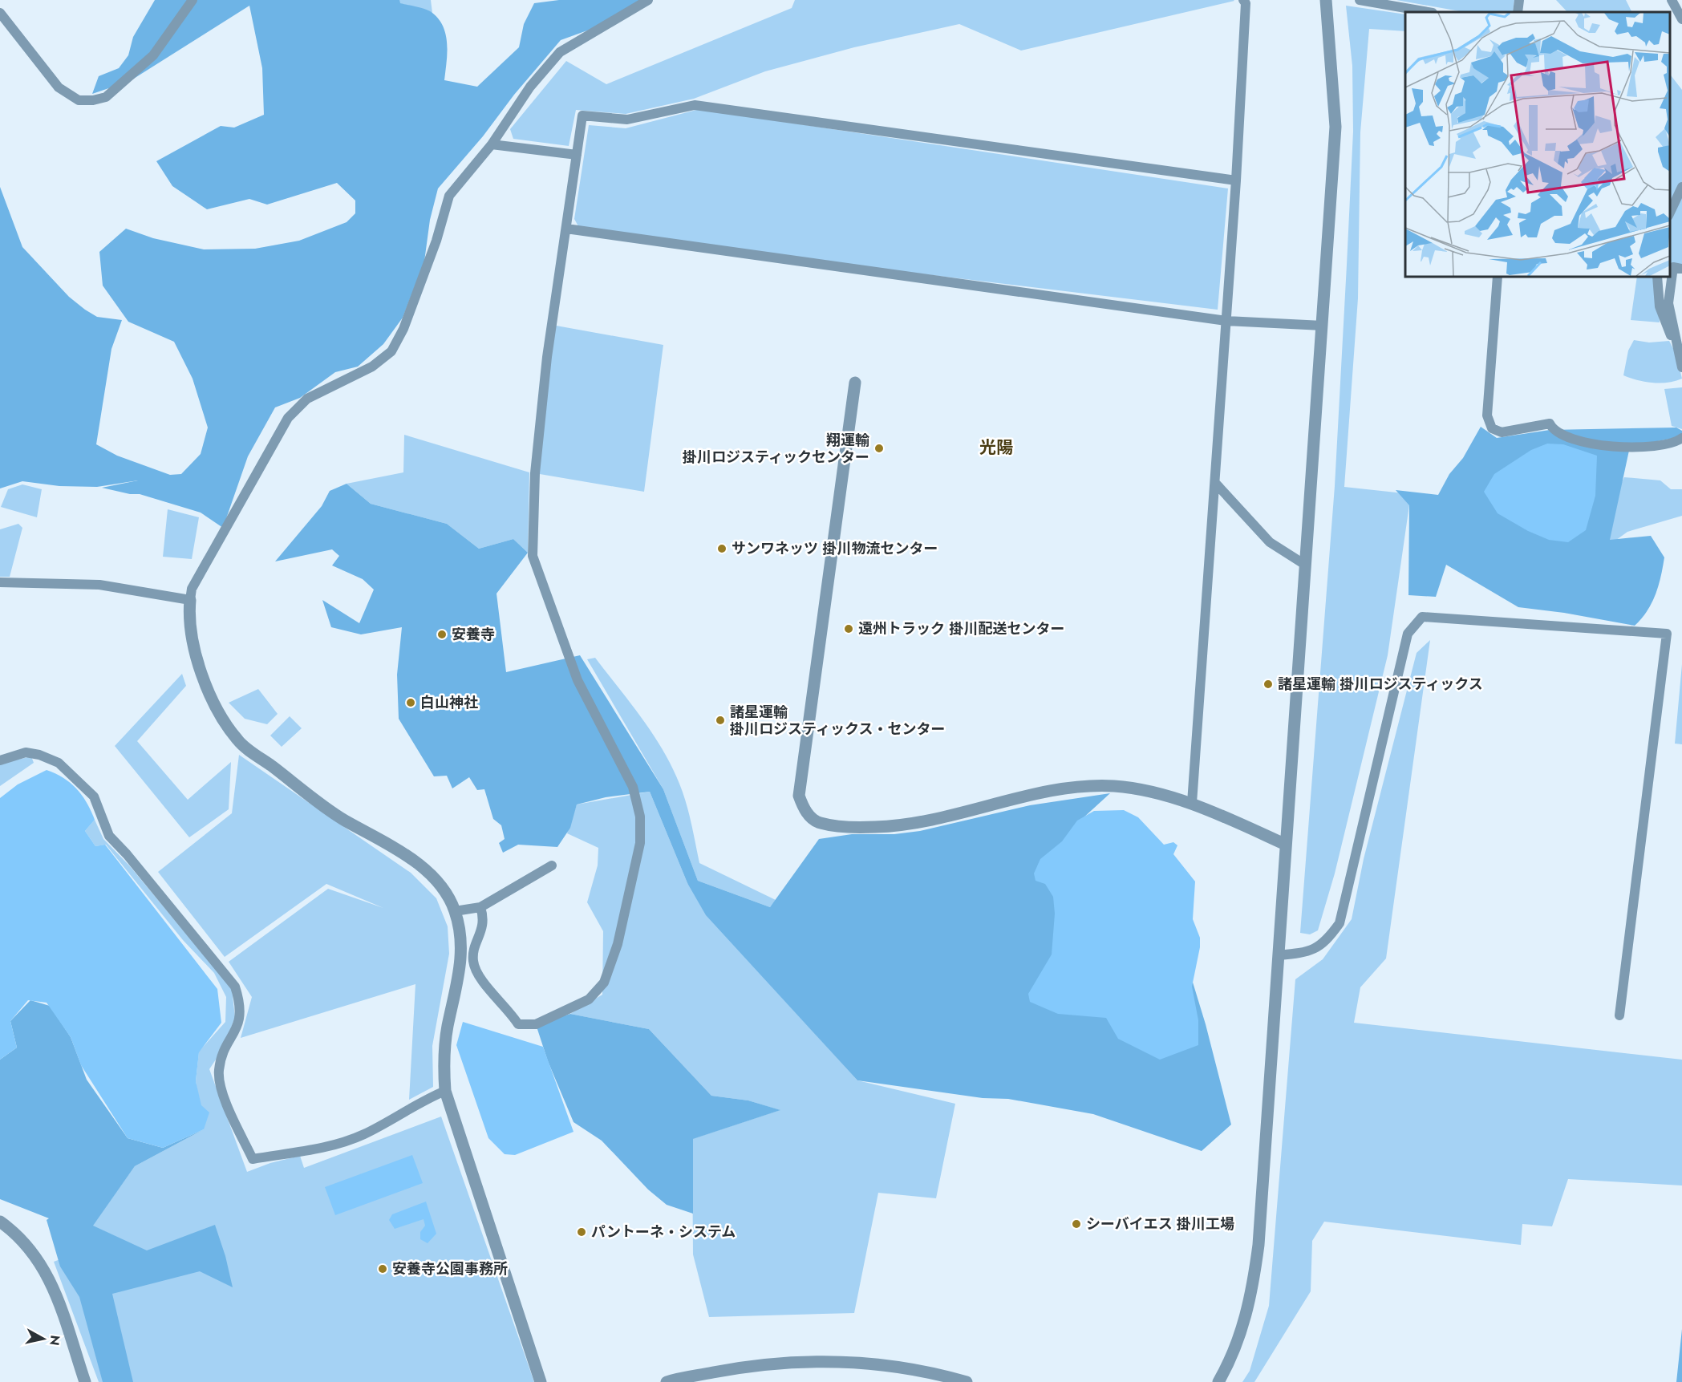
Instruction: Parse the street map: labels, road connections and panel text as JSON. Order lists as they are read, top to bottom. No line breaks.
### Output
{"districts":["光陽"],"places":["翔運輸 掛川ロジスティックセンター","サンワネッツ 掛川物流センター","遠州トラック 掛川配送センター","安養寺","諸星運輸 掛川ロジスティックス","白山神社","諸星運輸 掛川ロジスティックス・センター","シーバイエス 掛川工場","パントーネ・システム","安養寺公園事務所"],"north":"right"}
